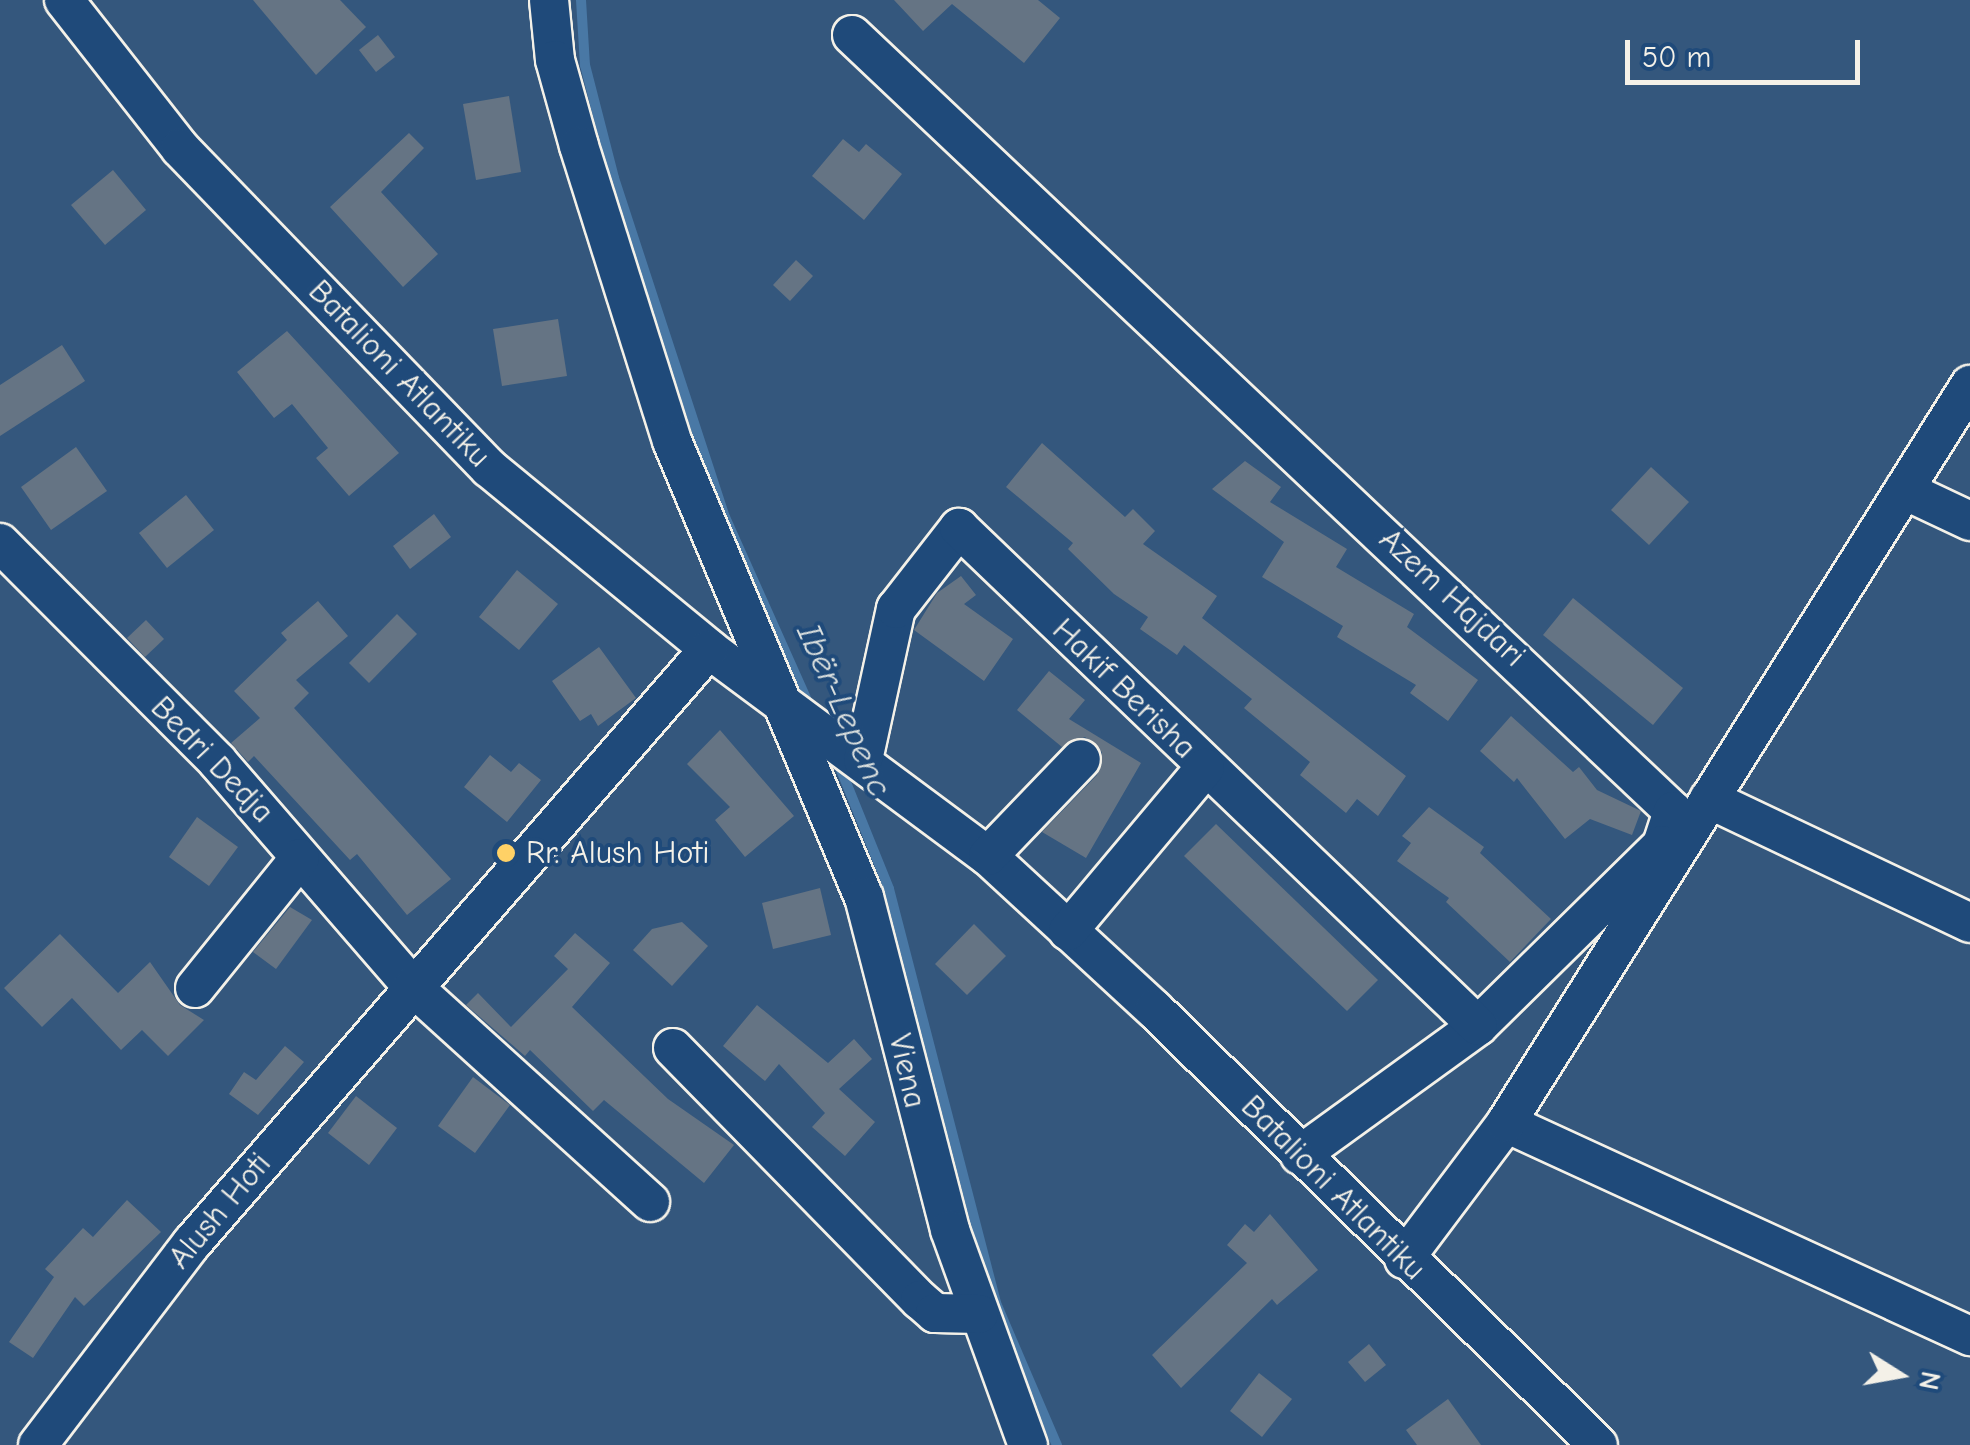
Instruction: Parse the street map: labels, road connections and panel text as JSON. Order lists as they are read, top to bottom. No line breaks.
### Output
{"streets":{"street":["Batalioni Atlantiku","Azem Hajdari","Hakif Berisha","Bedri Dedja","Viena","Alush Hoti"]},"crossings":[["Batalioni Atlantiku","Azem Hajdari"],["Batalioni Atlantiku","Hakif Berisha"],["Batalioni Atlantiku","Viena"],["Batalioni Atlantiku","Alush Hoti"],["Azem Hajdari","Hakif Berisha"],["Bedri Dedja","Alush Hoti"]],"water":["Ibër-Lepenc"],"places":["Rr. Alush Hoti"],"scale_bar":"50 m","north":"right"}
